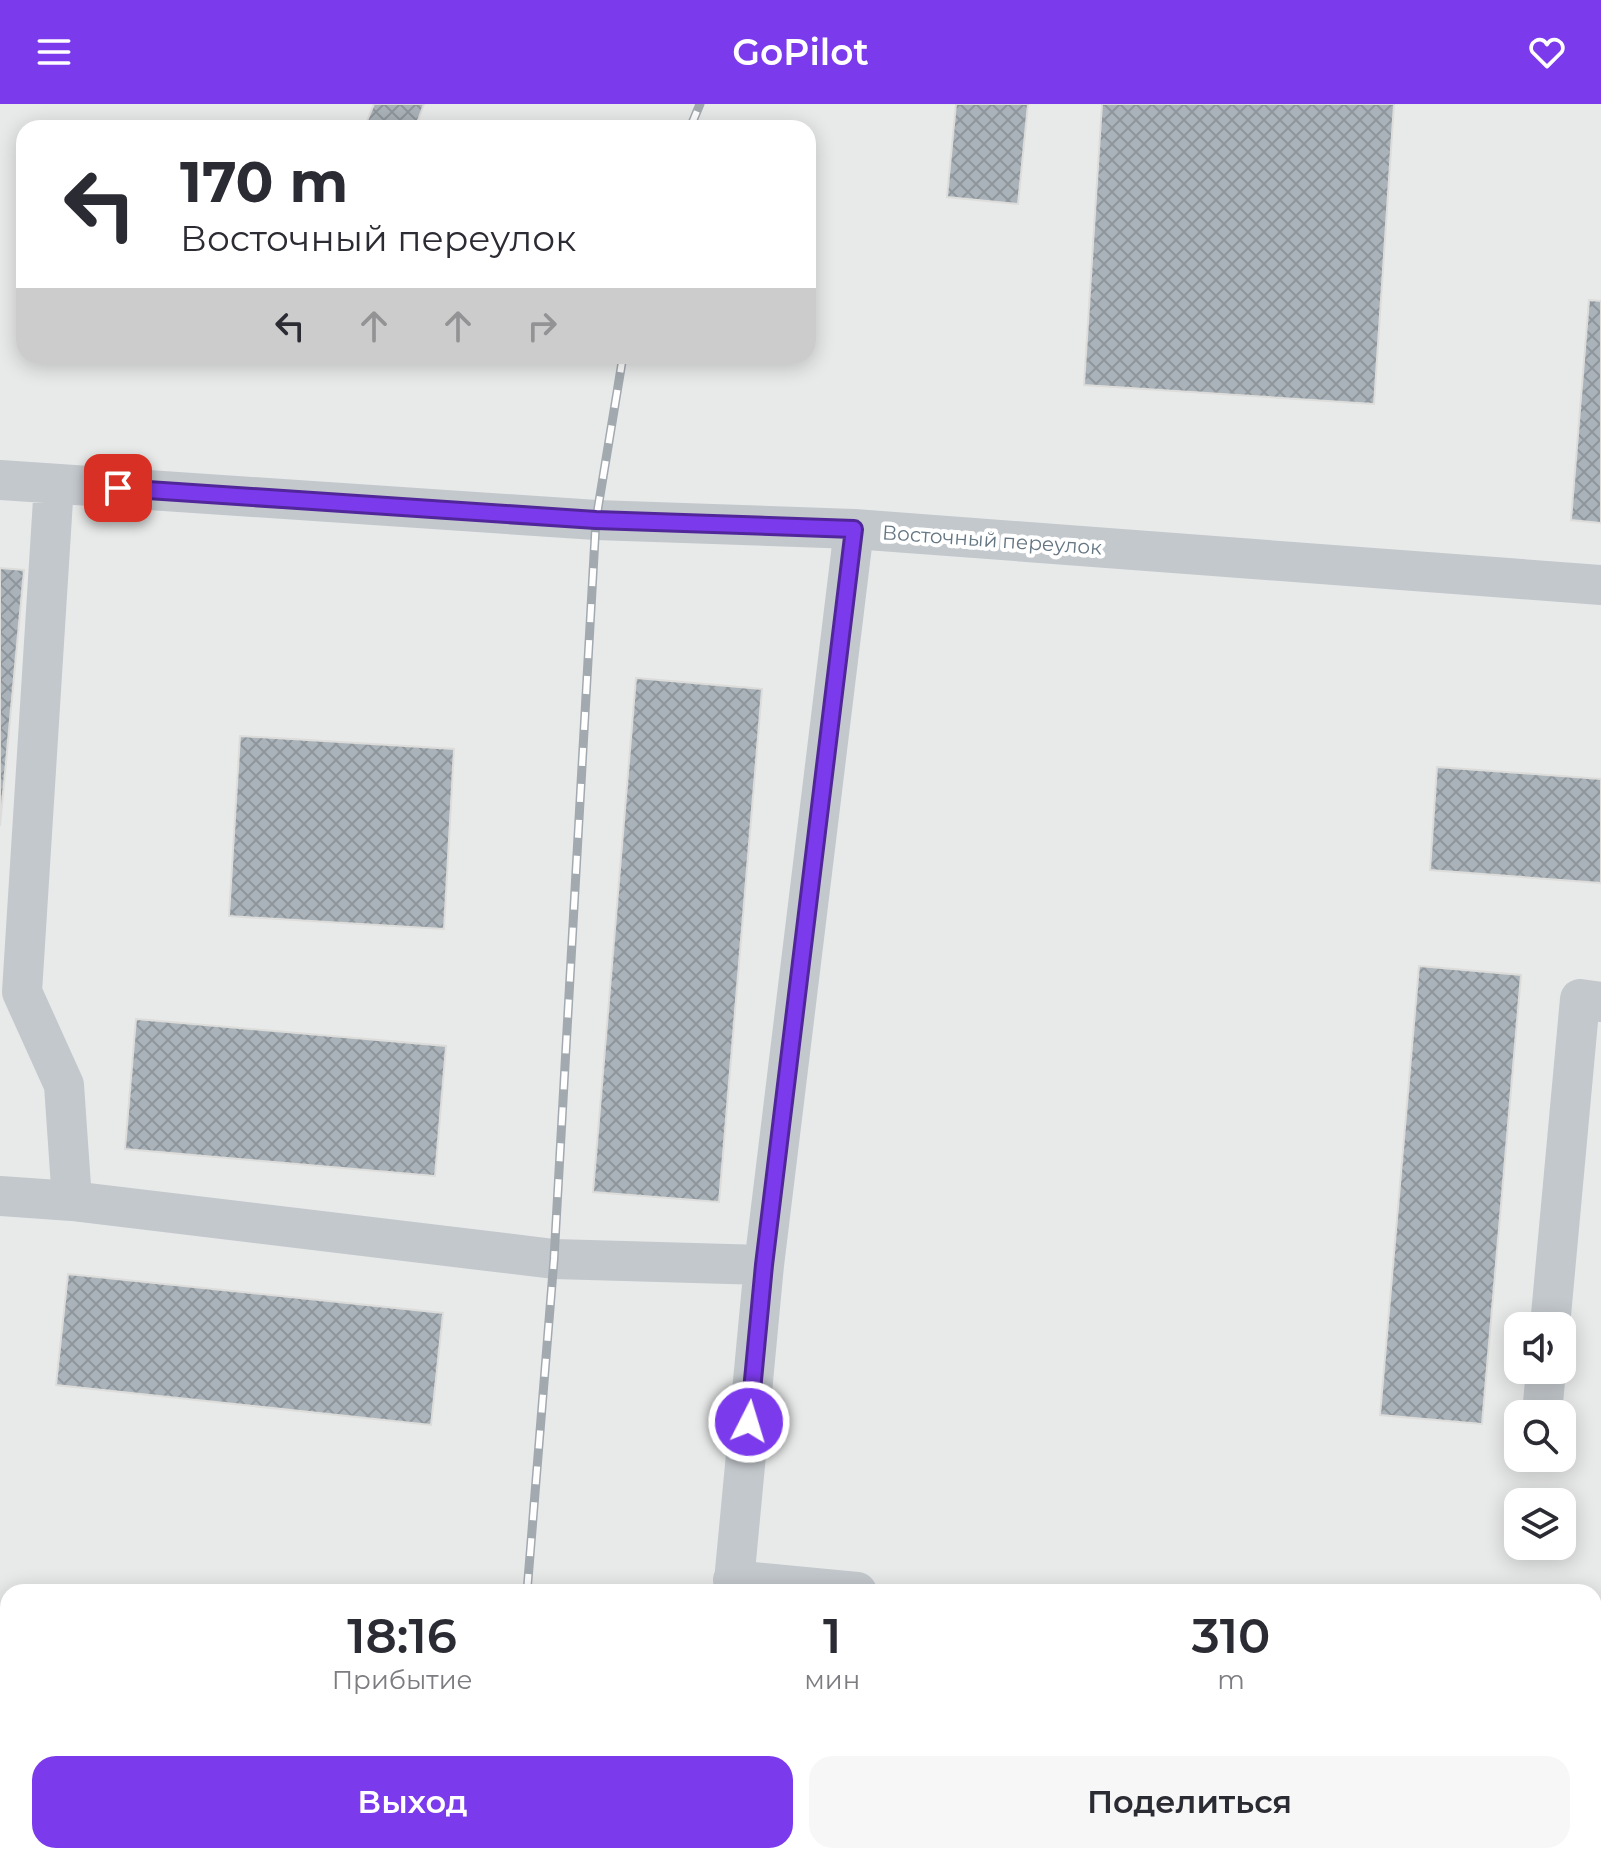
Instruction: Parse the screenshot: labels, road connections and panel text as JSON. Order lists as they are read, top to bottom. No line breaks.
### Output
{"streets":{"street":["Восточный переулок"]},"page":{"header":"GoPilot","turn":["170 m","Восточный переулок"],"eta":["18:16","Прибытие","1","мин","310","m"],"buttons":["Выход","Поделиться"]}}
